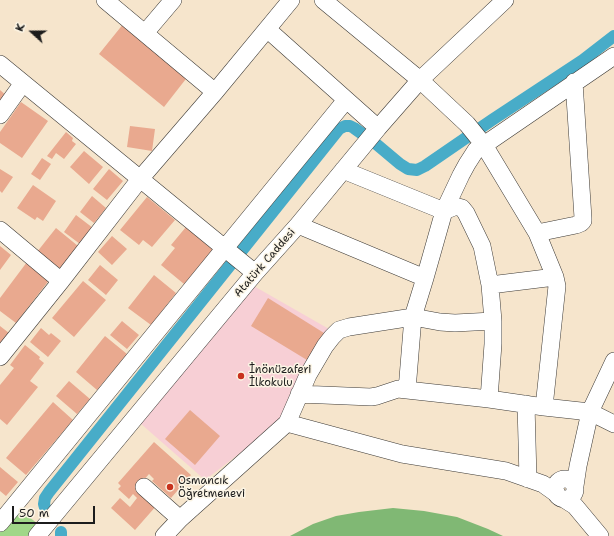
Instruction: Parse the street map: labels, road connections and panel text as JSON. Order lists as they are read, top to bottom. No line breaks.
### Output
{"streets":{"street":["Atatürk Caddesi"]},"places":["İnönüzaferi İlkokulu","Osmancık Öğretmenevi"],"scale_bar":"50 m","north":"left"}
